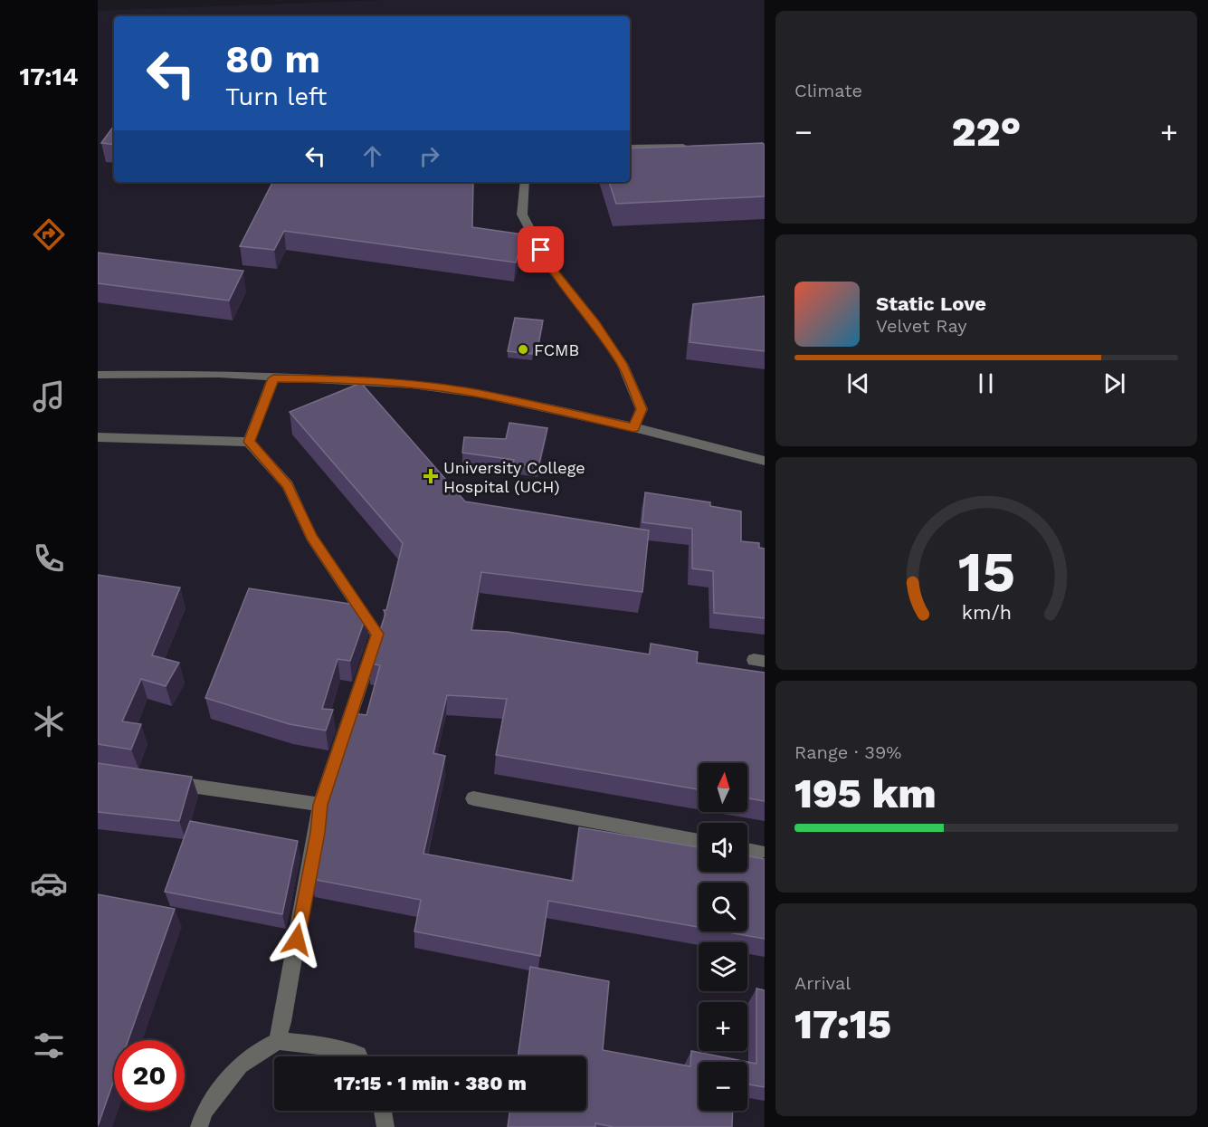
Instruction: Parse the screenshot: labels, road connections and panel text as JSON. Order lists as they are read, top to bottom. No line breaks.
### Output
{"places":{"other":["FCMB"],"health":["University College Hospital (UCH)"]},"north":"top","page":{"tabs":"17:14","tile":["Climate",["Range · 39%","195 km"],["Arrival","17:15"]],"turn":["80 m","Turn left"],"heat":["−","22°","+"],"song":["Static Love","Velvet Ray"],"map_buttons":["+","−"],"limit":"20","trip":"17:15 · 1 min · 380 m","gauge":["15","km/h"]}}
